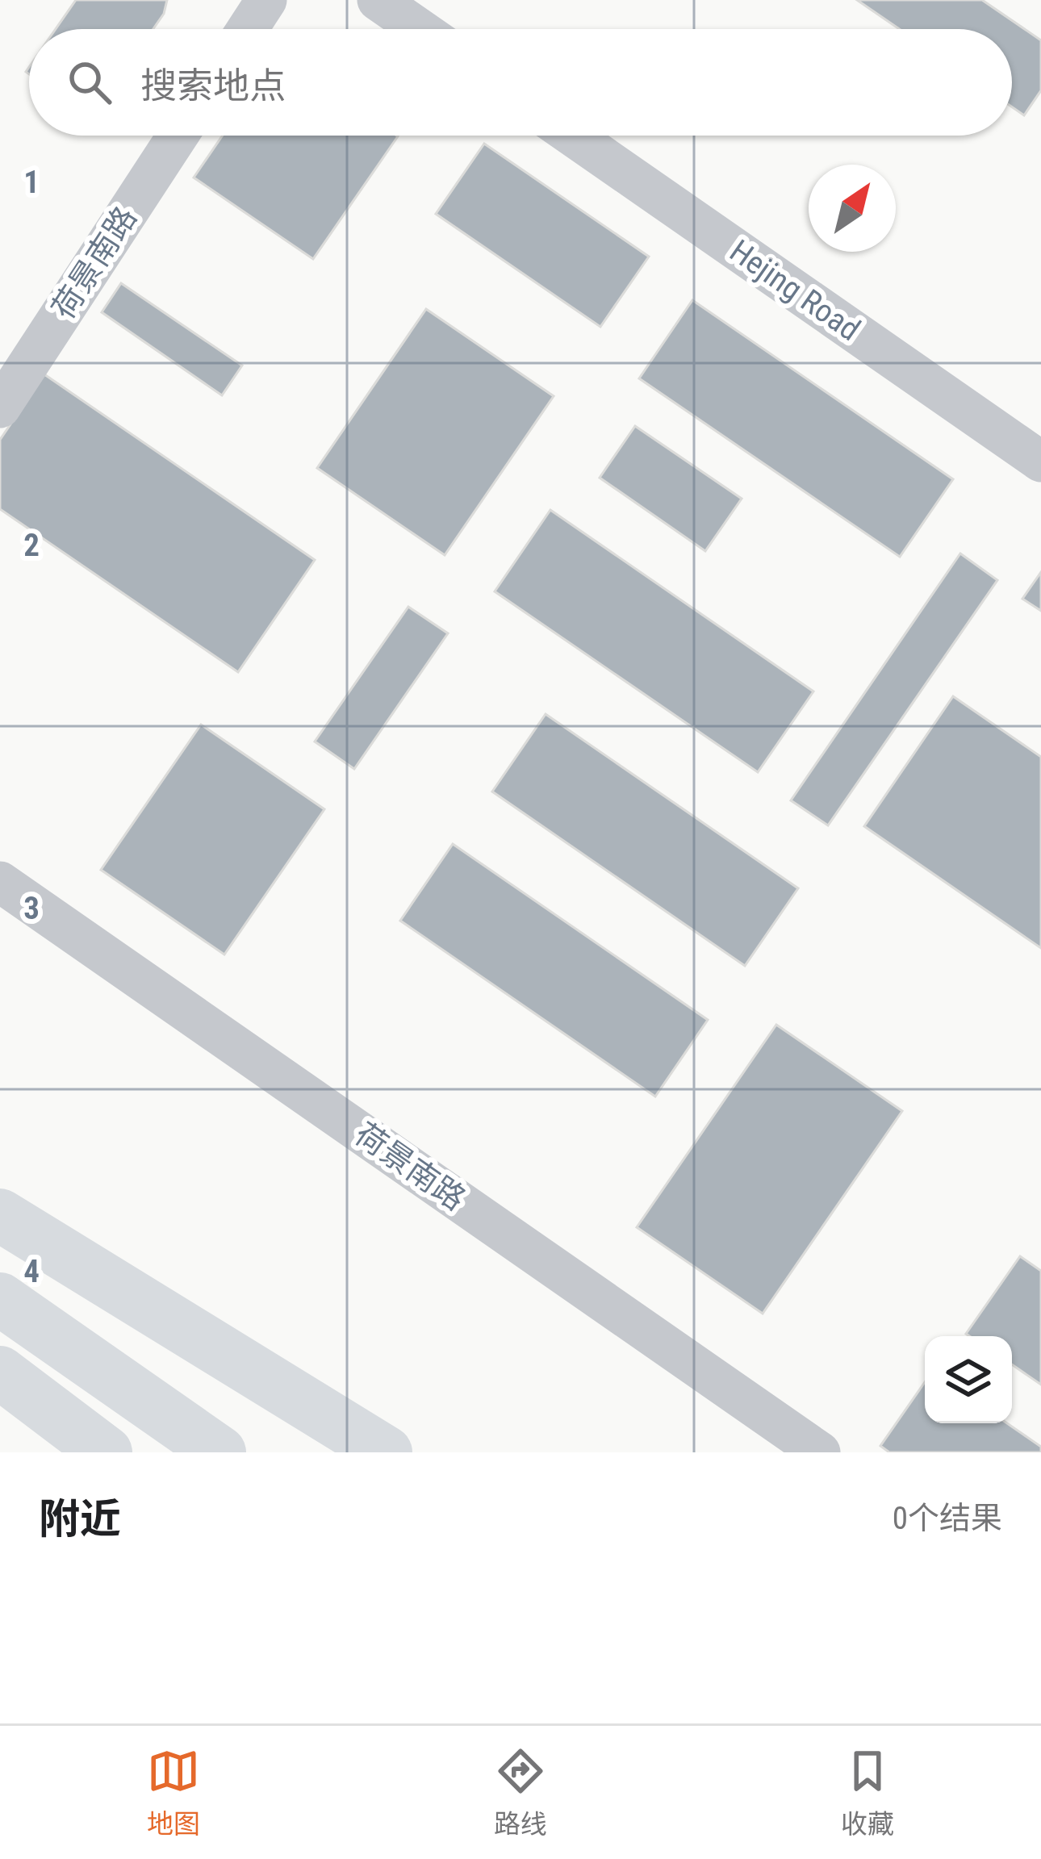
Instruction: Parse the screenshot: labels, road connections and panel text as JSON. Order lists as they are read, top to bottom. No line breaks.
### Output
{"streets":{"street":["荷景南路","Hejing Road"]},"north":"top right","page":{"search":"搜索地点","heading":["附近","0个结果"],"nav":["地图","路线","收藏"]},"grid":{"rows":["1","2","3","4"]}}
